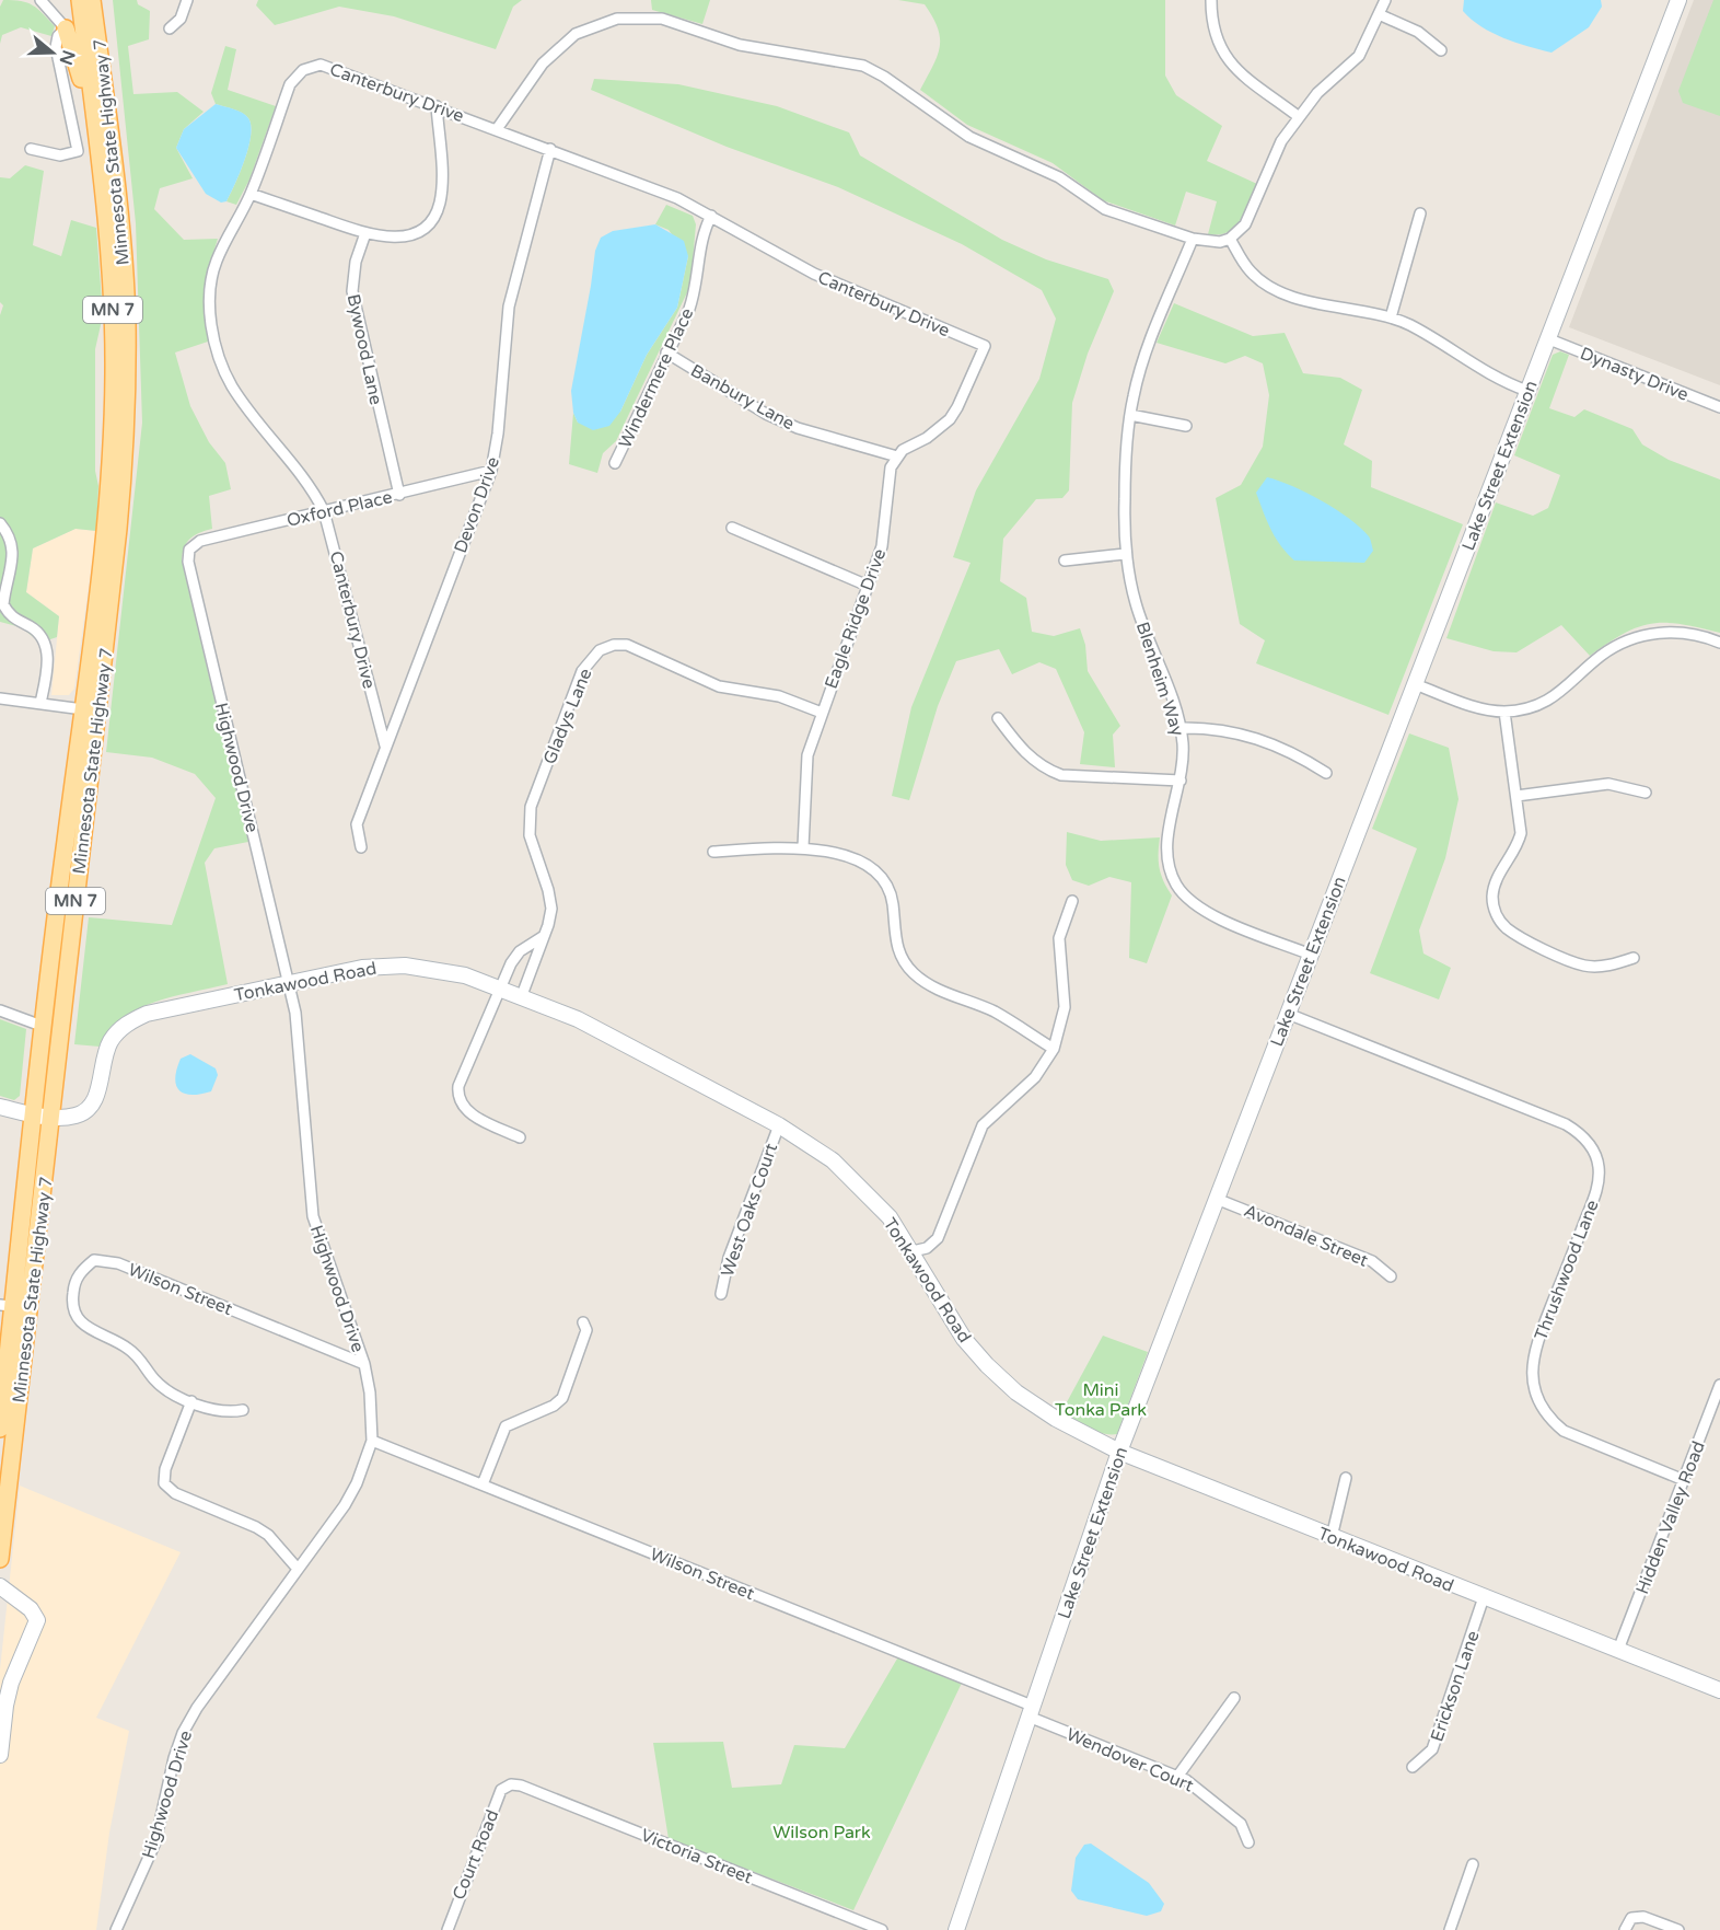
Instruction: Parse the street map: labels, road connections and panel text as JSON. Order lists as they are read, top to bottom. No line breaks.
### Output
{"streets":{"main road":["Minnesota State Highway 7","MN 7"],"street":["Canterbury Drive","Bywood Lane","Dynasty Drive","Windermere Place","Banbury Lane","Lake Street Extension","Devon Drive","Oxford Place","Eagle Ridge Drive","Blenheim Way","Gladys Lane","Highwood Drive","Tonkawood Road","West Oaks Court","Avondale Street","Thrushwood Lane","Wilson Street","Hidden Valley Road","Erickson Lane","Wendover Court","Court Road","Victoria Street"]},"crossings":[["Canterbury Drive","Bywood Lane"],["Canterbury Drive","Windermere Place"],["Canterbury Drive","Banbury Lane"],["Canterbury Drive","Devon Drive"],["Canterbury Drive","Oxford Place"],["Canterbury Drive","Eagle Ridge Drive"],["Minnesota State Highway 7","Tonkawood Road"],["Bywood Lane","Oxford Place"],["Dynasty Drive","Lake Street Extension"],["Windermere Place","Banbury Lane"],["Banbury Lane","Eagle Ridge Drive"],["Lake Street Extension","Blenheim Way"],["Lake Street Extension","Tonkawood Road"],["Lake Street Extension","Avondale Street"],["Lake Street Extension","Thrushwood Lane"],["Lake Street Extension","Wilson Street"],["Lake Street Extension","Wendover Court"],["Devon Drive","Oxford Place"],["Oxford Place","Highwood Drive"],["Eagle Ridge Drive","Gladys Lane"],["Gladys Lane","Tonkawood Road"],["Highwood Drive","Tonkawood Road"],["Highwood Drive","Wilson Street"],["Tonkawood Road","West Oaks Court"],["Tonkawood Road","Hidden Valley Road"],["Tonkawood Road","Erickson Lane"],["Thrushwood Lane","Hidden Valley Road"],["Wilson Street","Wendover Court"],["Court Road","Victoria Street"]],"parks":["Mini Tonka Park","Wilson Park"],"north":"right"}
